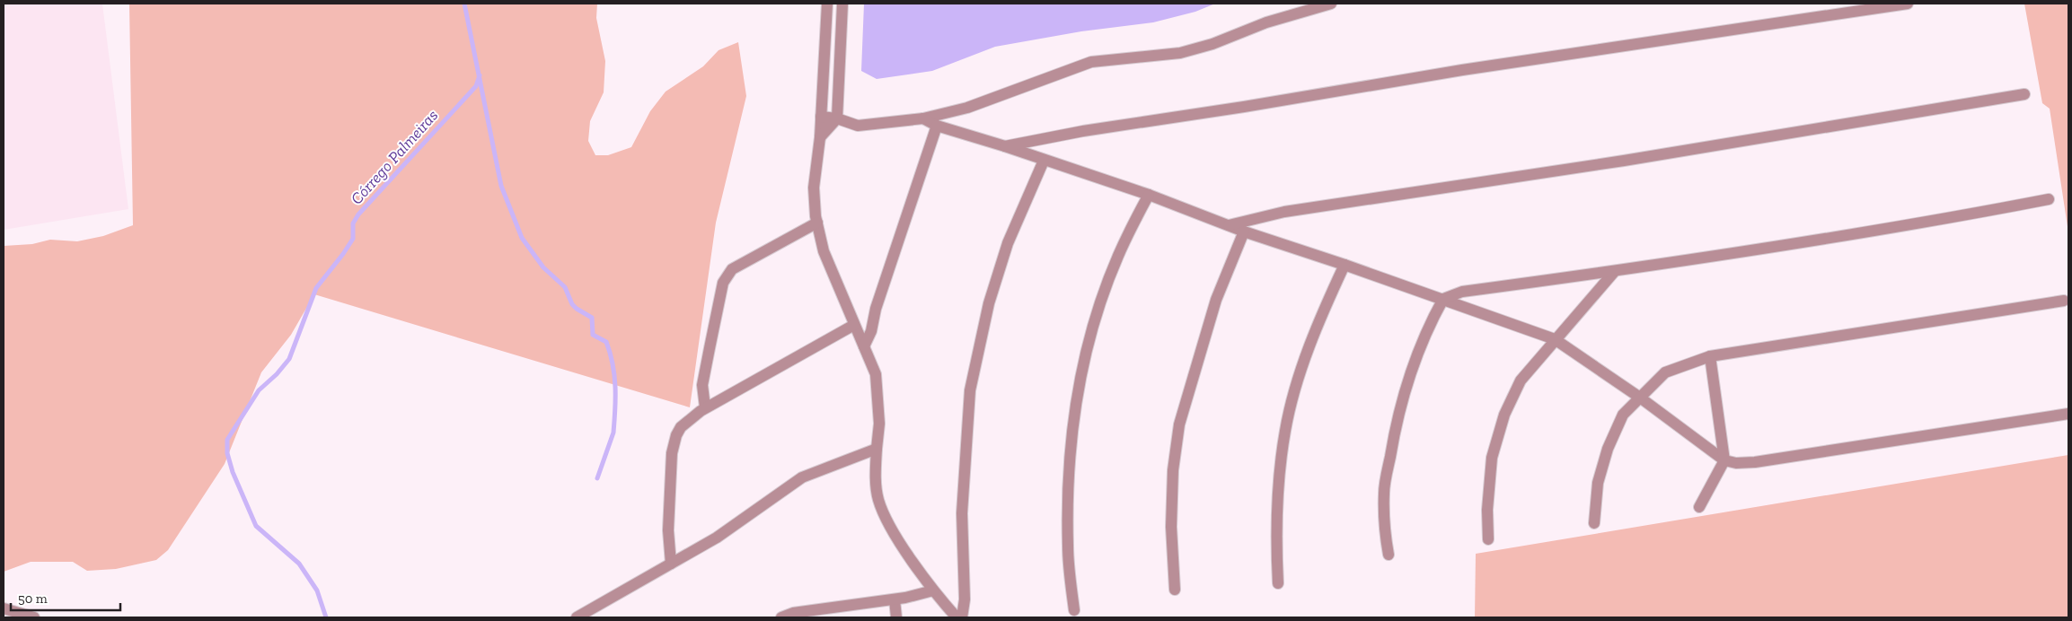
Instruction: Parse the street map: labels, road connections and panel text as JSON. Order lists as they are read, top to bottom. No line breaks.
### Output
{"water":["Córrego Palmeiras"],"scale_bar":"50 m"}
